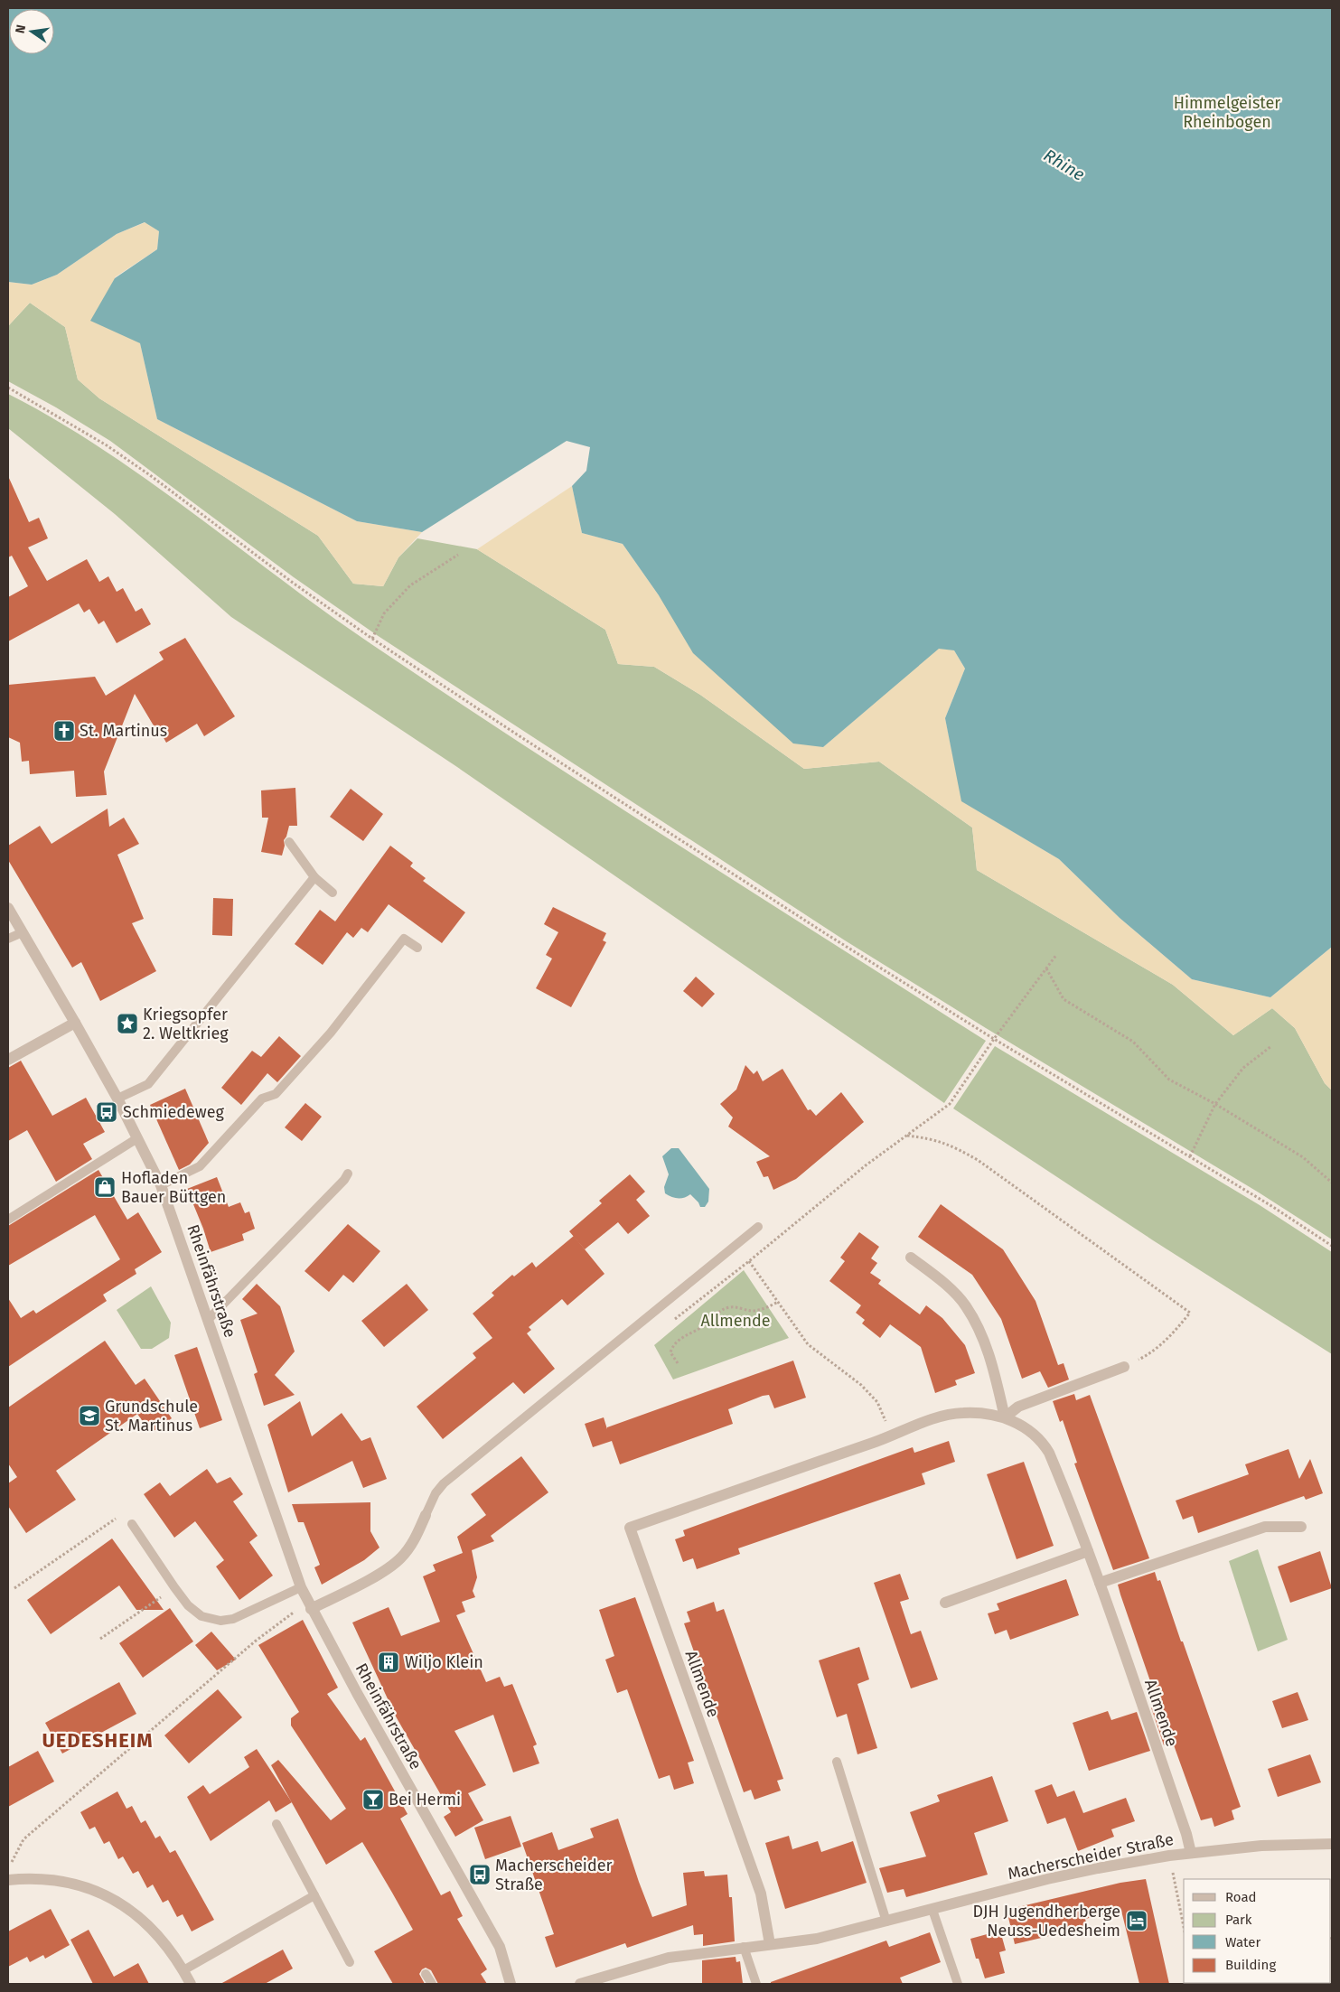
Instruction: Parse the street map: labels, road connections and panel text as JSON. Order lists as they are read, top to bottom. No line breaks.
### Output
{"streets":{"street":["Rheinfährstraße","Allmende","Macherscheider Straße"]},"crossings":[["Allmende","Macherscheider Straße"]],"districts":["UEDESHEIM"],"water":["Rhine"],"parks":["Himmelgeister Rheinbogen","Allmende"],"places":{"church":["St. Martinus"],"place":["Kriegsopfer 2. Weltkrieg"],"bus stop":["Schmiedeweg","Macherscheider Straße"],"shop":["Hofladen Bauer Büttgen"],"school or university":["Grundschule St. Martinus"],"building":["Wiljo Klein"],"bar":["Bei Hermi"],"hotel":["DJH Jugendherberge Neuss-Uedesheim"]},"legend":["Road","Park","Water","Building"],"north":"left"}
